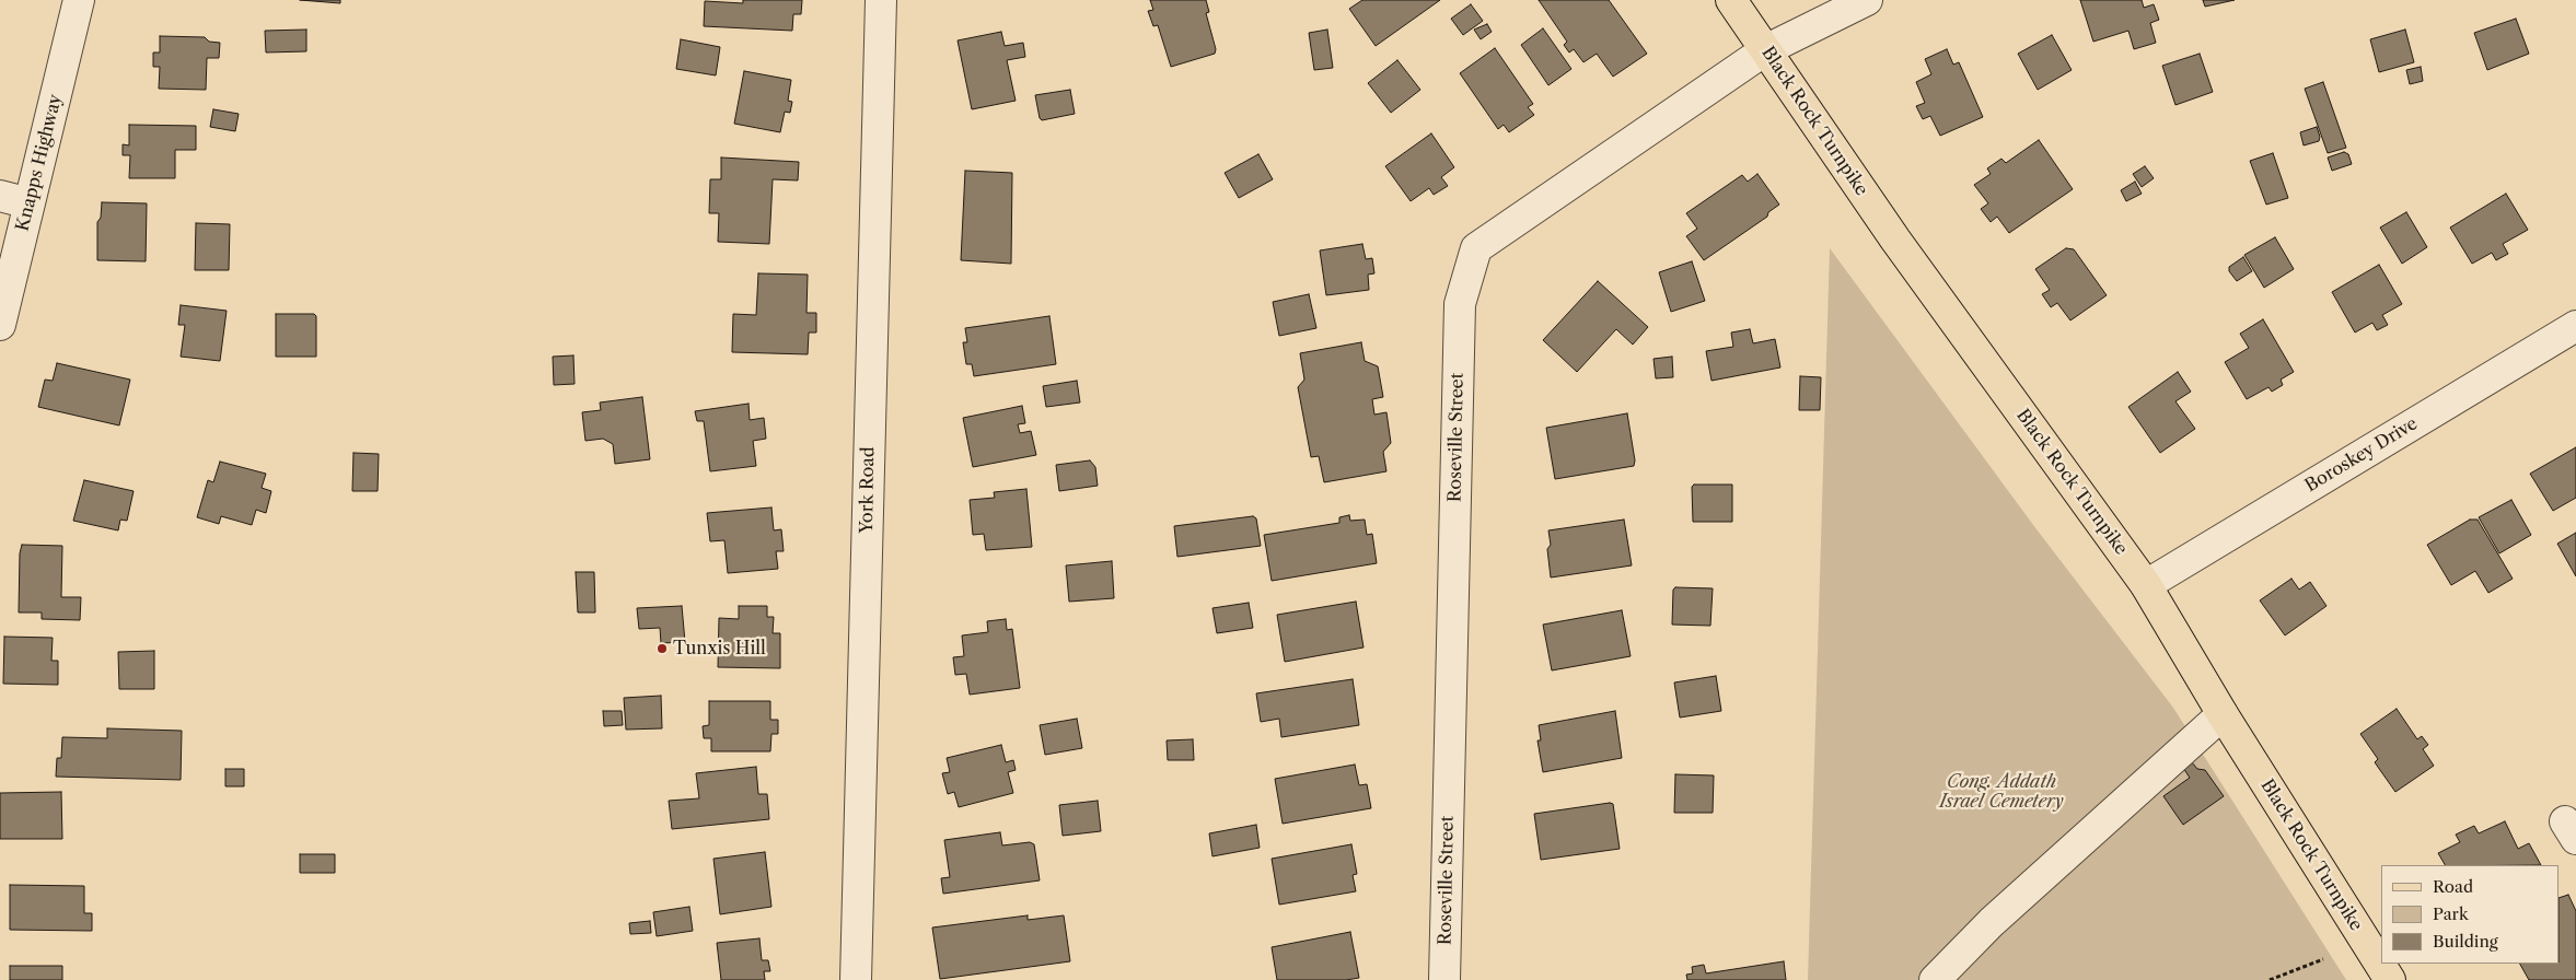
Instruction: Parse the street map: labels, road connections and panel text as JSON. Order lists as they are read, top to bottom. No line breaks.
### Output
{"streets":{"main road":["Black Rock Turnpike"],"street":["Knapps Highway","Roseville Street","Boroskey Drive","York Road"]},"crossings":[["Black Rock Turnpike","Roseville Street"],["Black Rock Turnpike","Boroskey Drive"]],"parks":["Cong. Addath Israel Cemetery"],"places":["Tunxis Hill"],"legend":["Road","Park","Building"]}
